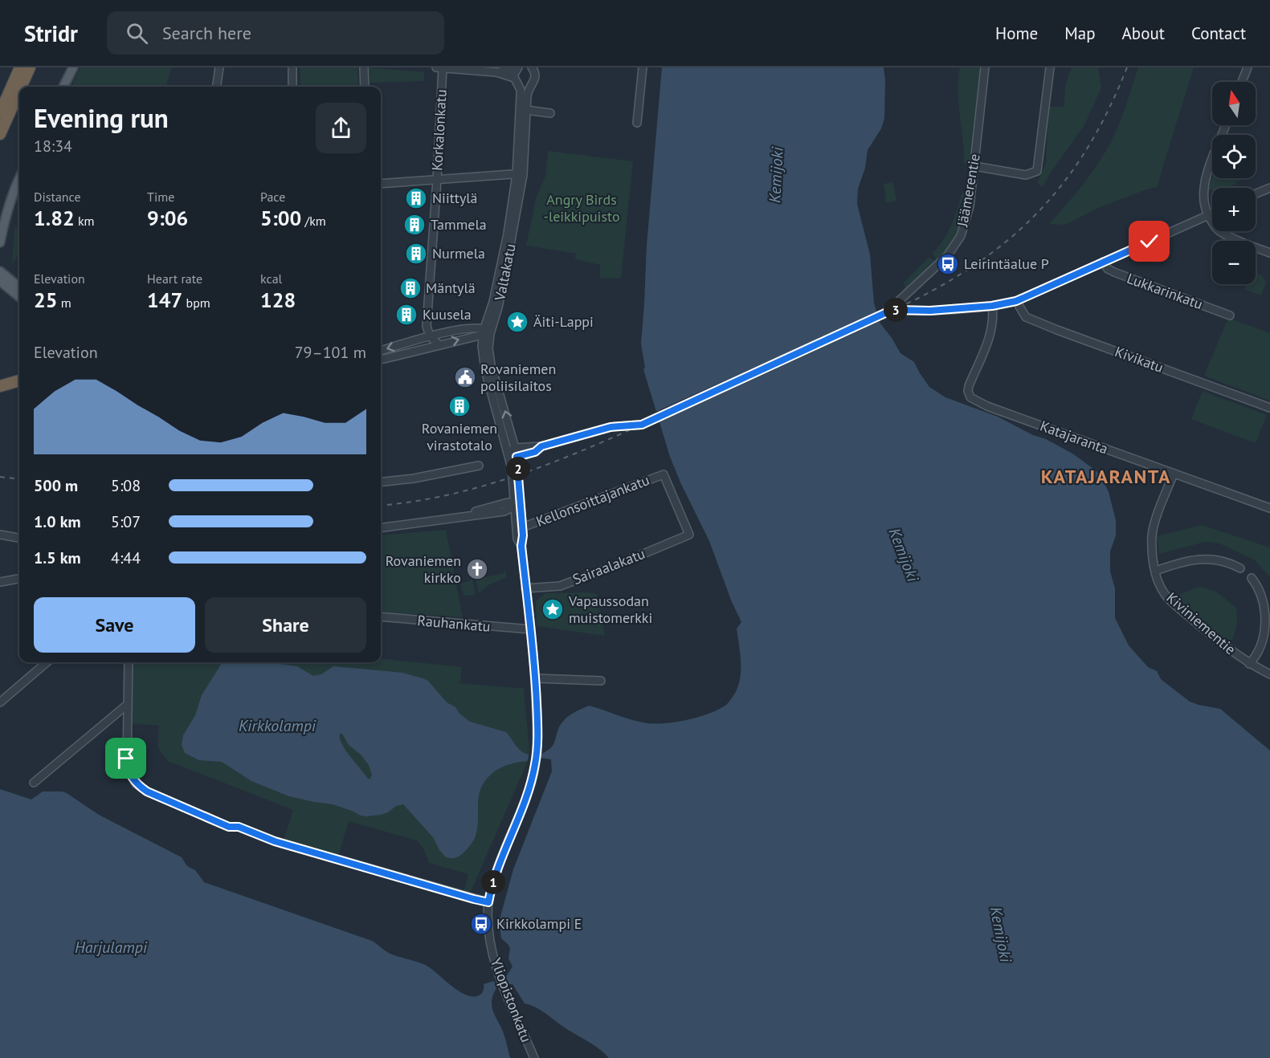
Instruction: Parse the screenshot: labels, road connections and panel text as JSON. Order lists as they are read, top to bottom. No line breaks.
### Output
{"streets":{"street":["Korkalonkatu","Jäämerentie","Valtakatu","Lukkarinkatu","Kivikatu","Katajaranta","Kellonsoittajankatu","Sairaalakatu","Rauhankatu","Kiviniementie","Yliopistonkatu"]},"crossings":[["Valtakatu","Yliopistonkatu"],["Katajaranta","Kiviniementie"],["Kellonsoittajankatu","Sairaalakatu"],["Kellonsoittajankatu","Yliopistonkatu"],["Sairaalakatu","Yliopistonkatu"],["Rauhankatu","Yliopistonkatu"]],"districts":["KATAJARANTA"],"water":["Kemijoki","Kirkkolampi","Harjulampi"],"parks":["Angry Birds -leikkipuisto"],"places":{"building":["Niittylä","Tammela","Nurmela","Mäntylä","Kuusela","Rovaniemen virastotalo"],"bus stop":["Leirintäalue P","Kirkkolampi E"],"place":["Äiti-Lappi","Vapaussodan muistomerkki"],"public building":["Rovaniemen poliisilaitos"],"church":["Rovaniemen kirkko"]},"north":"top","page":{"header":"Stridr","search":"Search here","nav":["Home","Map","About","Contact"],"map_buttons":["+","−"],"heading":["Evening run","18:34"],"stats":[["Distance","1.82 km"],["Time","9:06"],["Pace","5:00 /km"],["Elevation","25 m"],["Heart rate","147 bpm"],["kcal","128"]],"pins":["3","2","1"],"chart":["Elevation","79–101 m"],"list":[{"name":"500 m","note":"5:08"},{"name":"1.0 km","note":"5:07"},{"name":"1.5 km","note":"4:44"}],"buttons":["Save","Share"]}}
